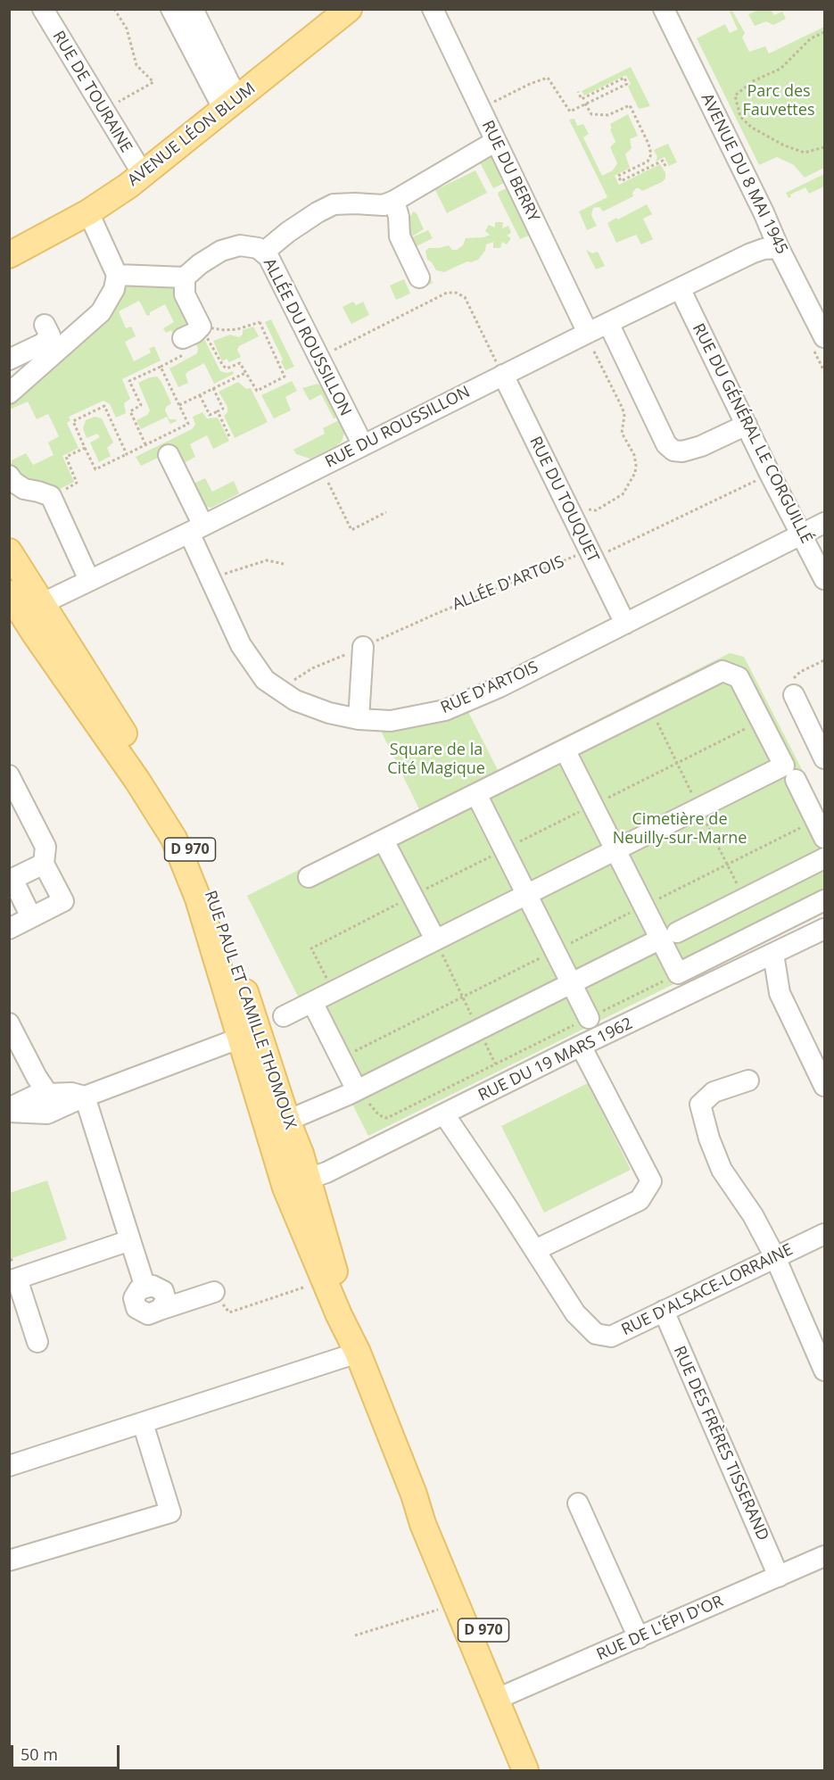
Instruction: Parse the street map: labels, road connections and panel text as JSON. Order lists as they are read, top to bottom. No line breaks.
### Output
{"streets":{"main road":["AVENUE LÉON BLUM","D 970","RUE PAUL ET CAMILLE THOMOUX"],"street":["RUE DE TOURAINE","RUE DU BERRY","AVENUE DU 8 MAI 1945","ALLÉE DU ROUSSILLON","RUE DU ROUSSILLON","RUE DU GÉNÉRAL LE CORGUILLÉ","RUE DU TOUQUET","RUE D'ARTOIS","RUE DU 19 MARS 1962","RUE D'ALSACE-LORRAINE","RUE DES FRÈRES TISSERAND","RUE DE L'ÉPI D'OR"],"path":["ALLÉE D'ARTOIS"]},"crossings":[["RUE DE TOURAINE","AVENUE LÉON BLUM"],["RUE DU BERRY","RUE DU ROUSSILLON"],["AVENUE DU 8 MAI 1945","RUE DU ROUSSILLON"],["ALLÉE DU ROUSSILLON","RUE DU ROUSSILLON"],["RUE DU ROUSSILLON","RUE DU GÉNÉRAL LE CORGUILLÉ"],["RUE DU ROUSSILLON","RUE DU TOUQUET"],["RUE DU ROUSSILLON","RUE D'ARTOIS"],["RUE DU ROUSSILLON","RUE PAUL ET CAMILLE THOMOUX"],["RUE DU GÉNÉRAL LE CORGUILLÉ","ALLÉE D'ARTOIS"],["RUE DU GÉNÉRAL LE CORGUILLÉ","RUE D'ARTOIS"],["RUE DU TOUQUET","ALLÉE D'ARTOIS"],["RUE DU TOUQUET","RUE D'ARTOIS"],["ALLÉE D'ARTOIS","RUE D'ARTOIS"],["RUE PAUL ET CAMILLE THOMOUX","RUE DU 19 MARS 1962"],["RUE PAUL ET CAMILLE THOMOUX","RUE DE L'ÉPI D'OR"],["RUE DU 19 MARS 1962","RUE D'ALSACE-LORRAINE"],["RUE D'ALSACE-LORRAINE","RUE DES FRÈRES TISSERAND"],["RUE DES FRÈRES TISSERAND","RUE DE L'ÉPI D'OR"]],"parks":["Parc des Fauvettes","Square de la Cité Magique","Cimetière de Neuilly-sur-Marne"],"scale_bar":"50 m"}
